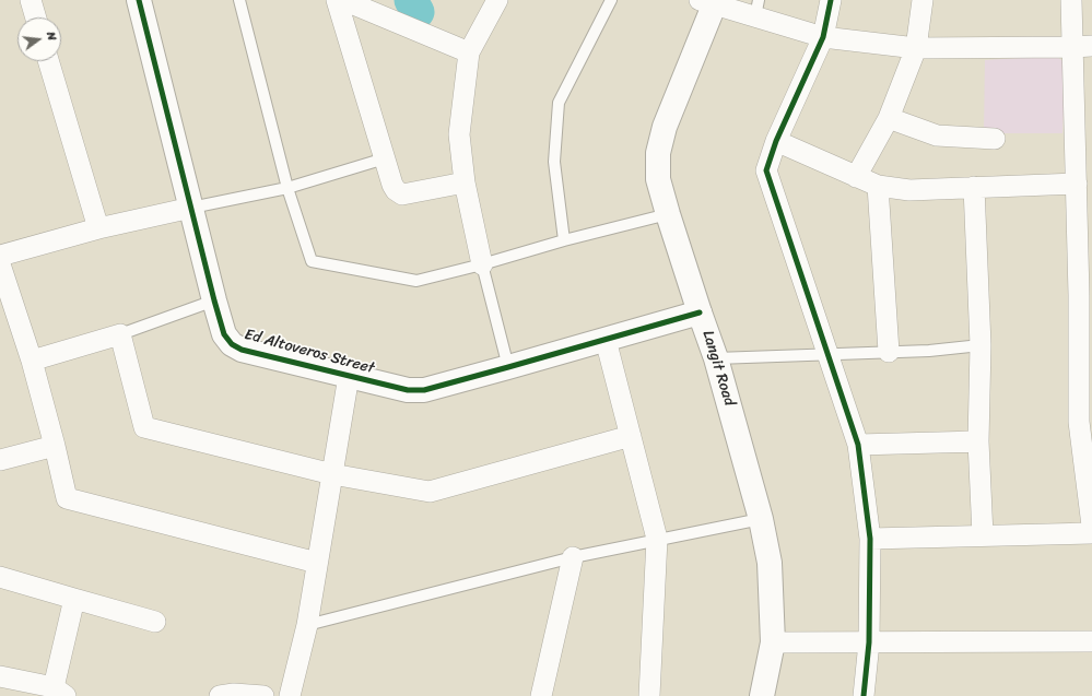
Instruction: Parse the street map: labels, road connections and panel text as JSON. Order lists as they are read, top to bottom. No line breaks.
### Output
{"streets":{"street":["Ed Altoveros Street","Langit Road"]},"crossings":[["Ed Altoveros Street","Langit Road"]],"north":"right"}
